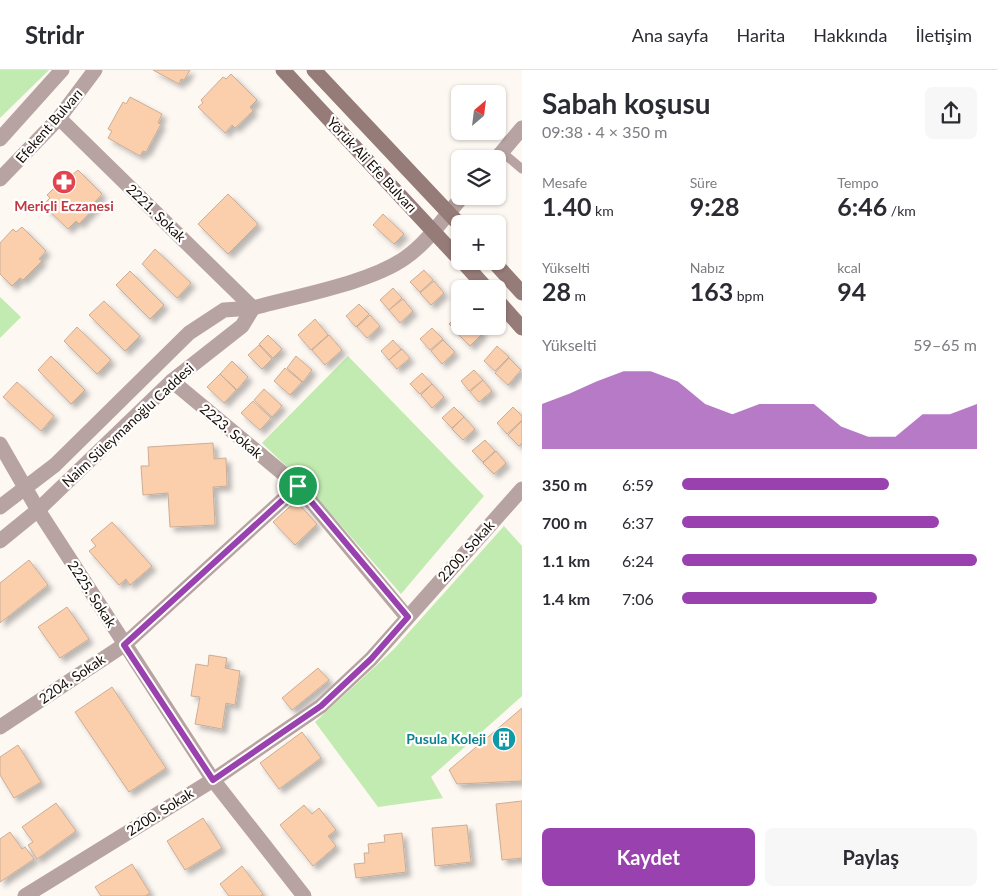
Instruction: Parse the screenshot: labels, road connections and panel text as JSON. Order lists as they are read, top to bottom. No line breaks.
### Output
{"streets":{"main road":["Yörük Ali Efe Bulvarı"],"street":["Efekent Bulvarı","2221. Sokak","Naim Süleymanoğlu Caddesi","2223. Sokak","2200. Sokak","2225. Sokak","2204. Sokak"]},"crossings":[["Efekent Bulvarı","2221. Sokak"],["Yörük Ali Efe Bulvarı","Naim Süleymanoğlu Caddesi"],["2221. Sokak","Naim Süleymanoğlu Caddesi"],["Naim Süleymanoğlu Caddesi","2223. Sokak"],["Naim Süleymanoğlu Caddesi","2225. Sokak"],["2223. Sokak","2200. Sokak"],["2223. Sokak","2204. Sokak"],["2200. Sokak","2225. Sokak"],["2225. Sokak","2204. Sokak"]],"places":{"pharmacy":["Meriçli Eczanesi"],"building":["Pusula Koleji"]},"north":"top right","page":{"header":"Stridr","nav":["Ana sayfa","Harita","Hakkında","İletişim"],"heading":["Sabah koşusu","09:38 · 4 × 350 m"],"map_buttons":["+","−"],"stats":[["Mesafe","1.40 km"],["Süre","9:28"],["Tempo","6:46 /km"],["Yükselti","28 m"],["Nabız","163 bpm"],["kcal","94"]],"chart":["Yükselti","59–65 m"],"list":[{"name":"350 m","note":"6:59"},{"name":"700 m","note":"6:37"},{"name":"1.1 km","note":"6:24"},{"name":"1.4 km","note":"7:06"}],"buttons":["Kaydet","Paylaş"]}}
